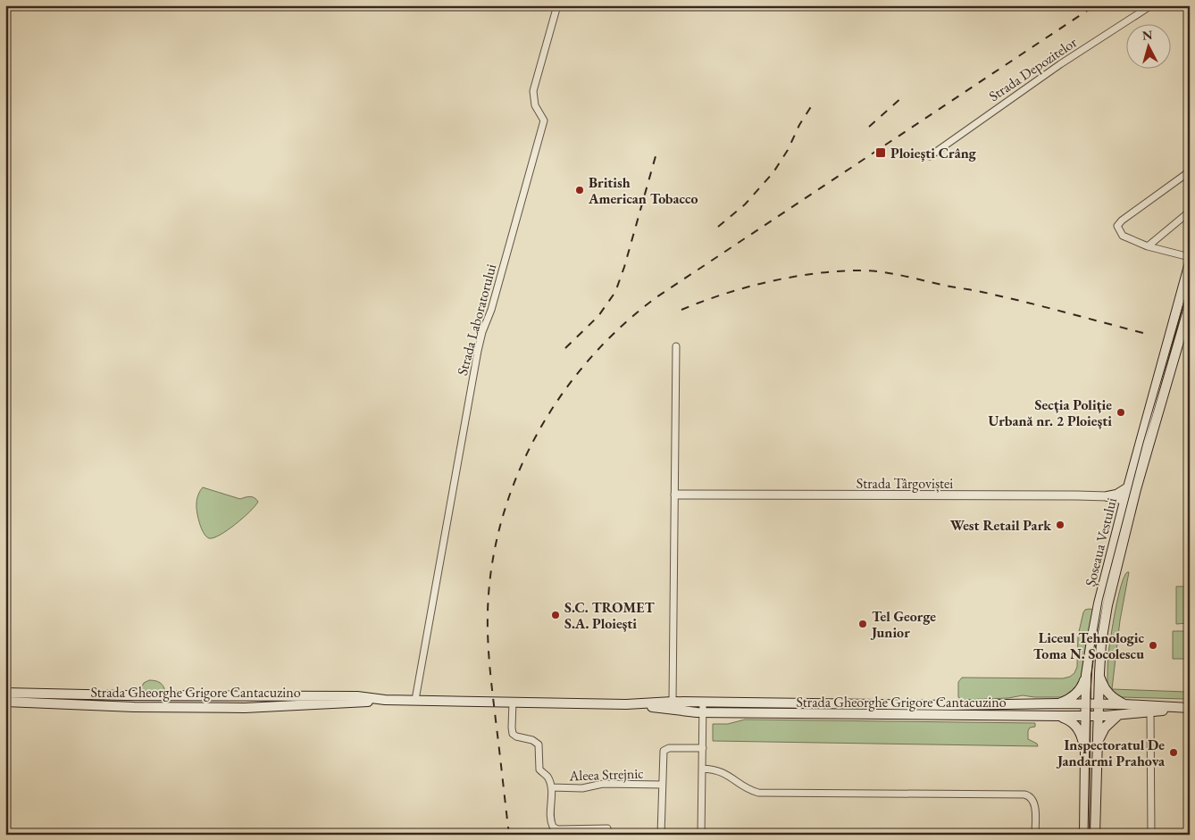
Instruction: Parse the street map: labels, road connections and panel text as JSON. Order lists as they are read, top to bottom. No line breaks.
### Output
{"streets":{"main road":["Șoseaua Vestului","Strada Gheorghe Grigore Cantacuzino"],"street":["Strada Depozitelor","Strada Laboratorului","Strada Târgoviștei","Aleea Strejnic"]},"crossings":[["Strada Laboratorului","Strada Gheorghe Grigore Cantacuzino"],["Strada Târgoviștei","Șoseaua Vestului"],["Șoseaua Vestului","Strada Gheorghe Grigore Cantacuzino"],["Strada Gheorghe Grigore Cantacuzino","Aleea Strejnic"]],"places":{"transit":["Ploieşti Crâng"],"other":["British American Tobacco","Secția Poliție Urbană nr. 2 Ploiești","West Retail Park","S.C. TROMET S.A. Ploiești","Tel George Junior","Liceul Tehnologic Toma N. Socolescu","Inspectoratul De Jandarmi Prahova"]},"north":"top"}
